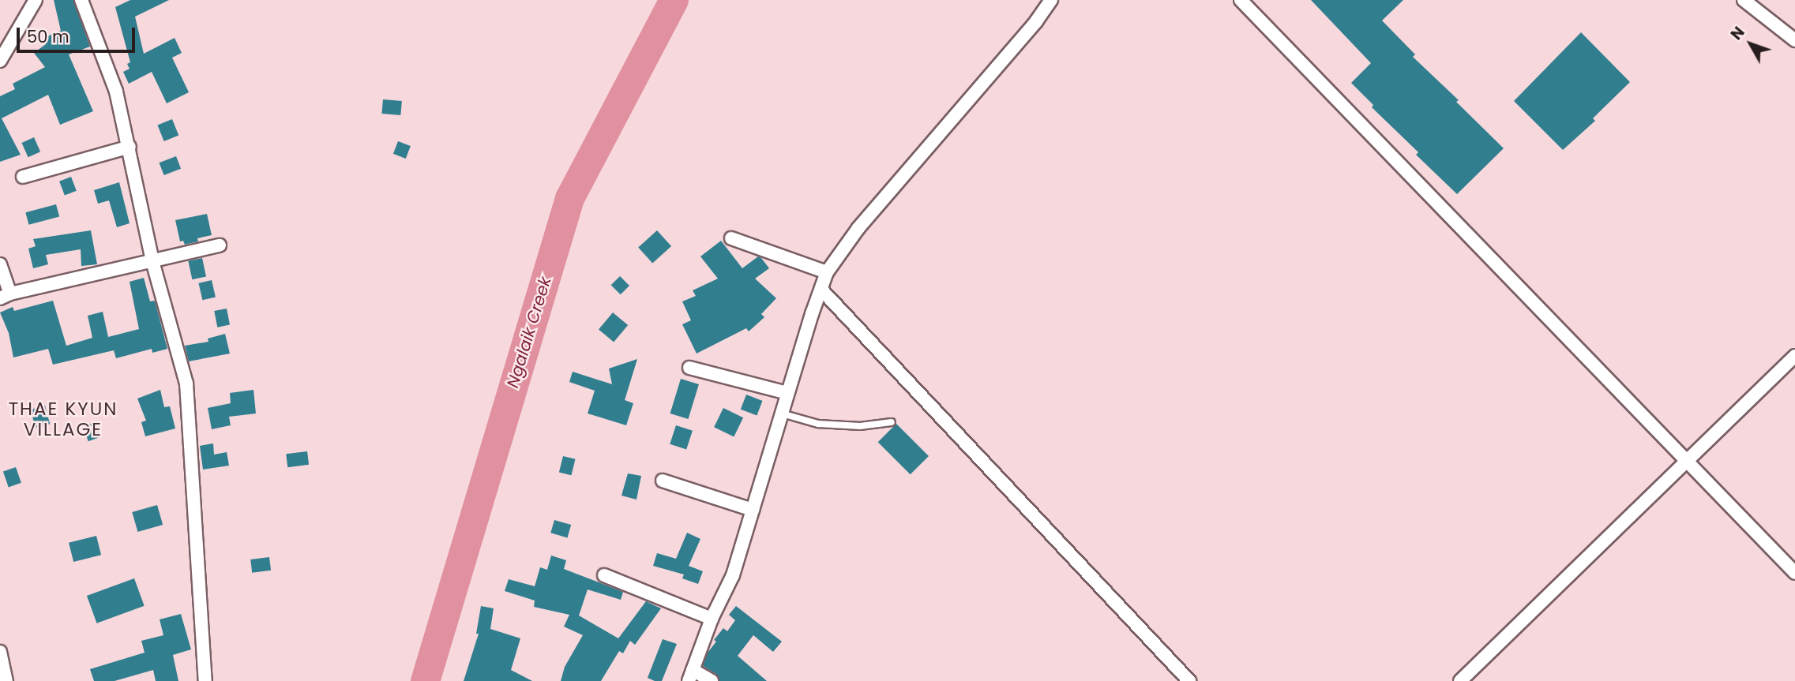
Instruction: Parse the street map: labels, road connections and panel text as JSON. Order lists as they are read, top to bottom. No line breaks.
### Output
{"districts":["THAE KYUN VILLAGE"],"water":["Ngalaik Creek"],"scale_bar":"50 m","north":"top left"}
